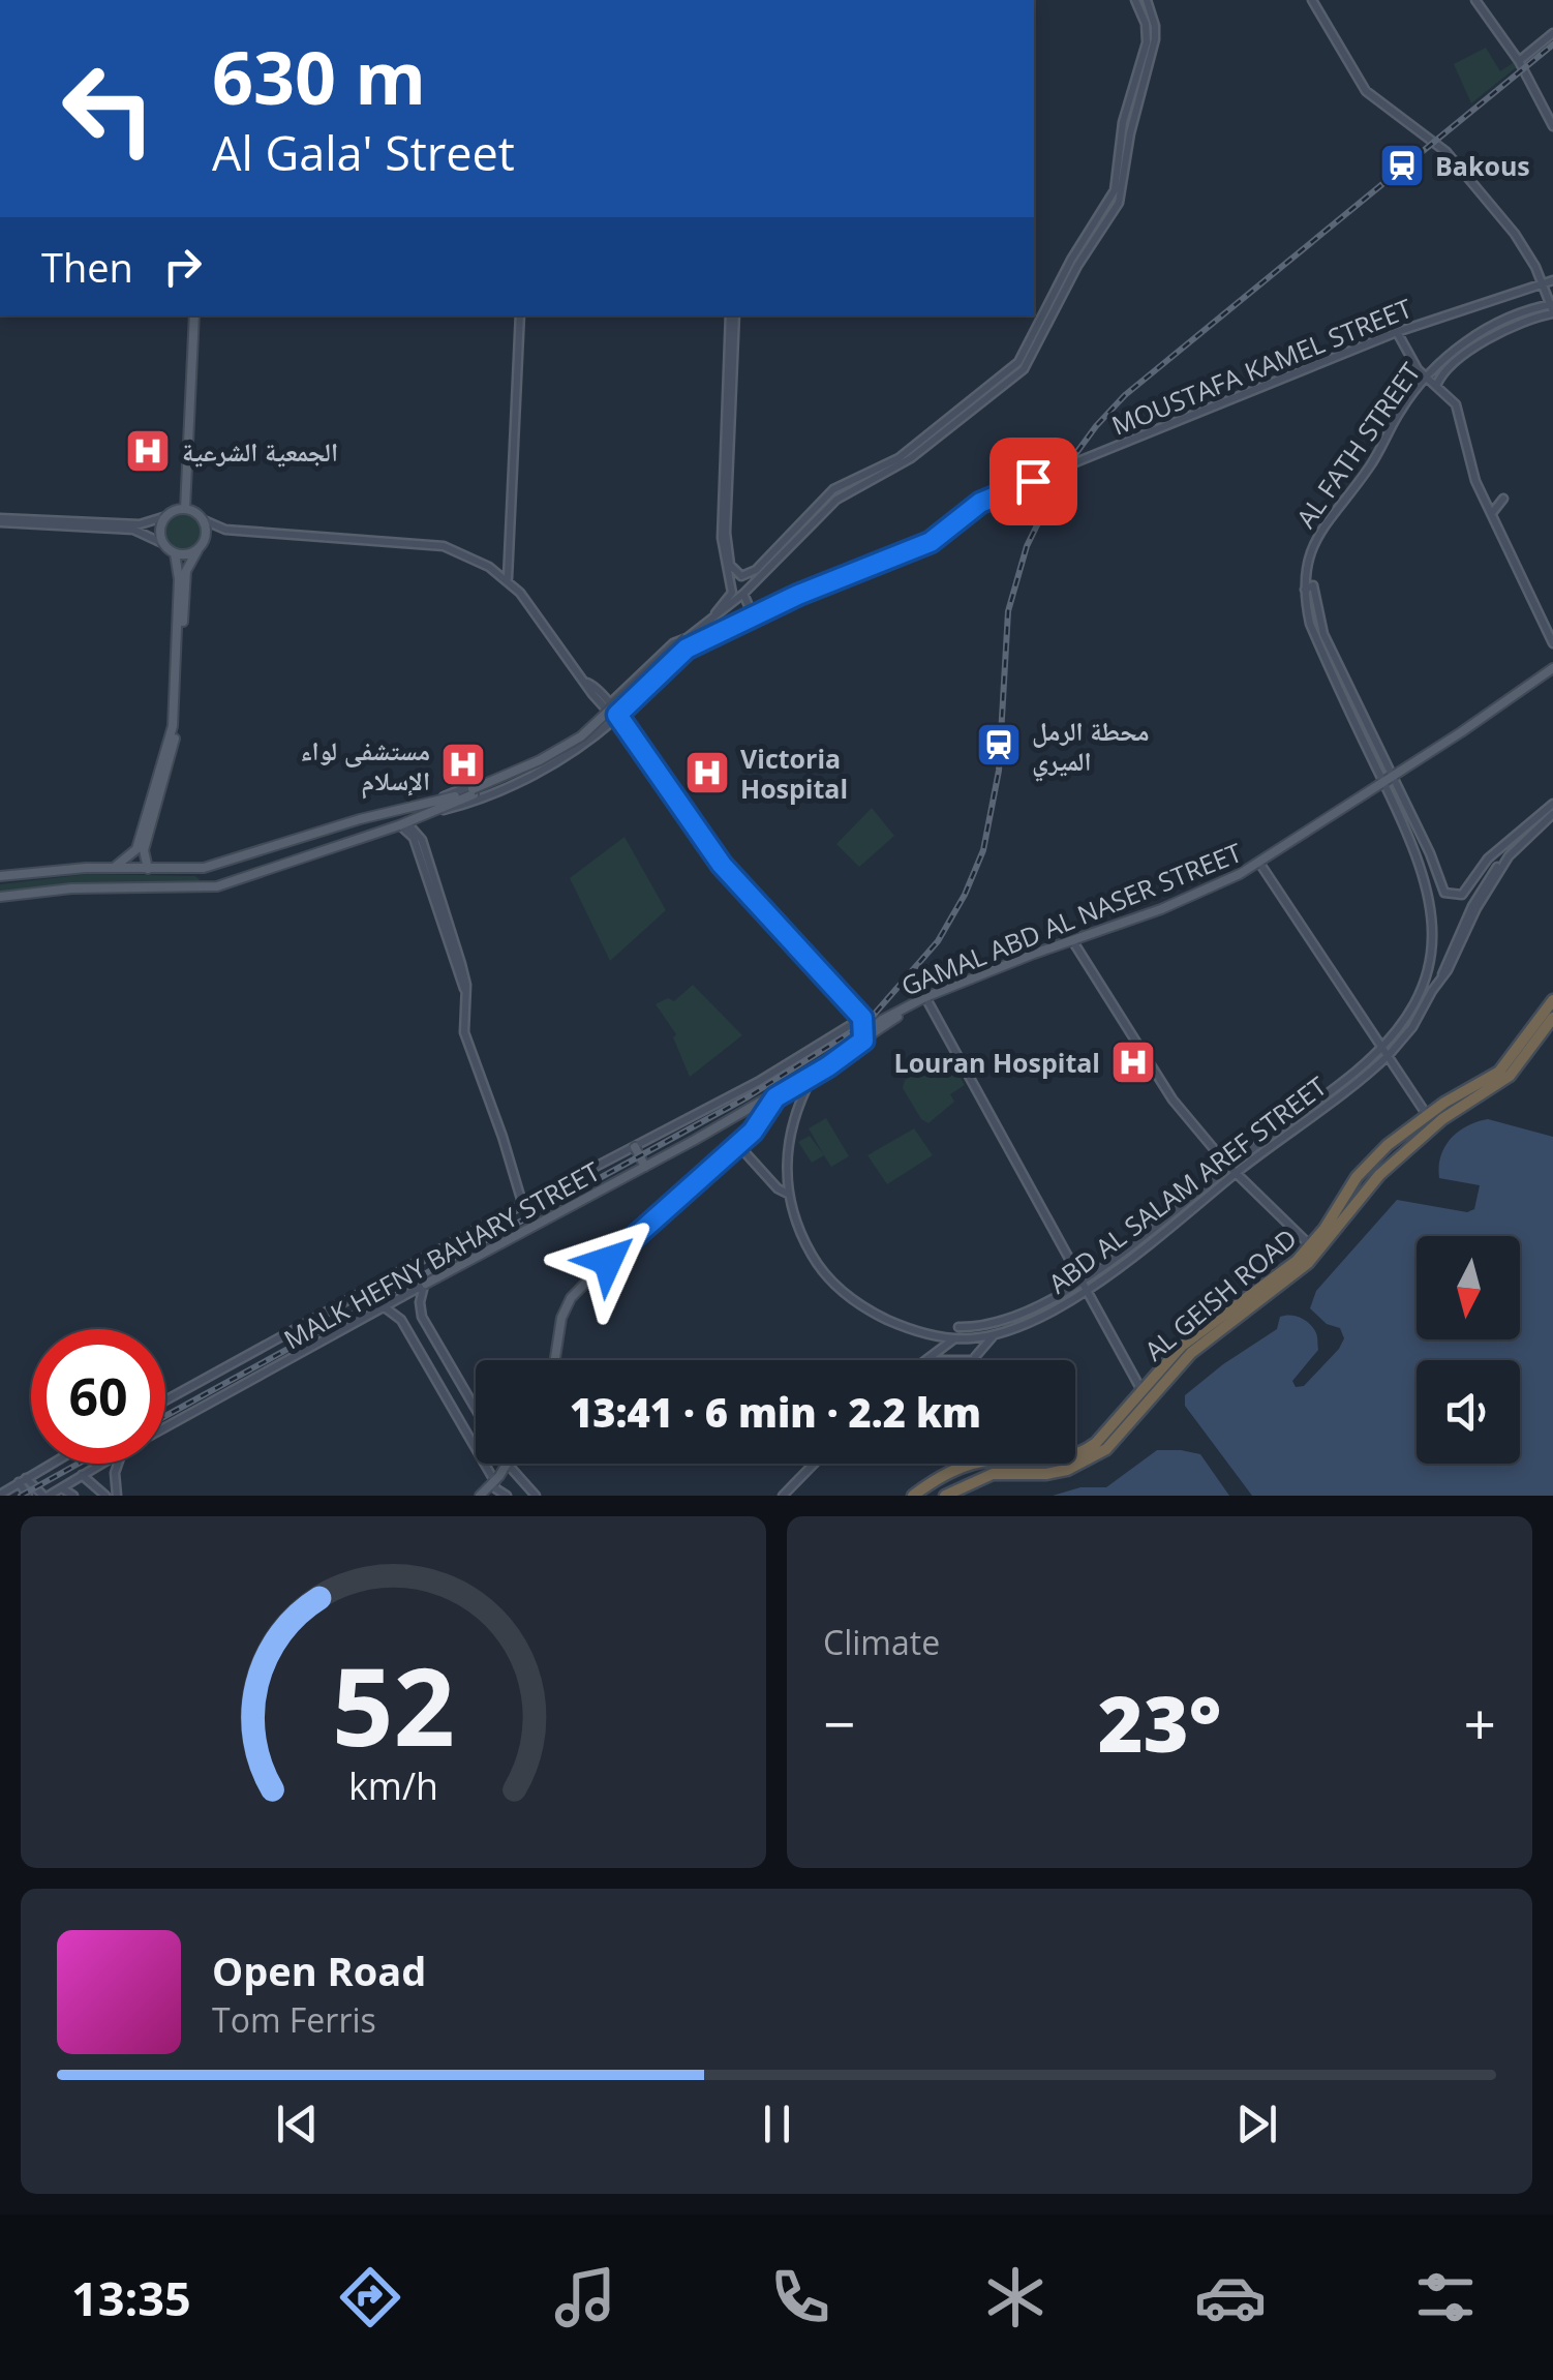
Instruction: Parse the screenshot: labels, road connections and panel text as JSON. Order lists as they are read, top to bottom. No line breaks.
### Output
{"streets":{"highway":["AL GEISH ROAD"],"main road":["MOUSTAFA KAMEL STREET","GAMAL ABD AL NASER STREET","MALK HEFNY BAHARY STREET"],"street":["AL FATH STREET","ABD AL SALAM AREF STREET"]},"crossings":[["AL FATH STREET","GAMAL ABD AL NASER STREET"],["AL FATH STREET","ABD AL SALAM AREF STREET"],["GAMAL ABD AL NASER STREET","ABD AL SALAM AREF STREET"],["GAMAL ABD AL NASER STREET","MALK HEFNY BAHARY STREET"]],"places":{"station":["Bakous","محطة الرمل الميري"],"hospital":["الجمعية الشرعية","مستشفى لواء الإسلام","Victoria Hospital","Louran Hospital"]},"north":"bottom","page":{"turn":["630 m","Al Gala' Street"],"then":"Then","limit":"60","trip":"13:41 · 6 min · 2.2 km","tile":"Climate","heat":["−","23°","+"],"song":["Open Road","Tom Ferris"],"tabs":"13:35","gauge":["52","km/h"]}}
